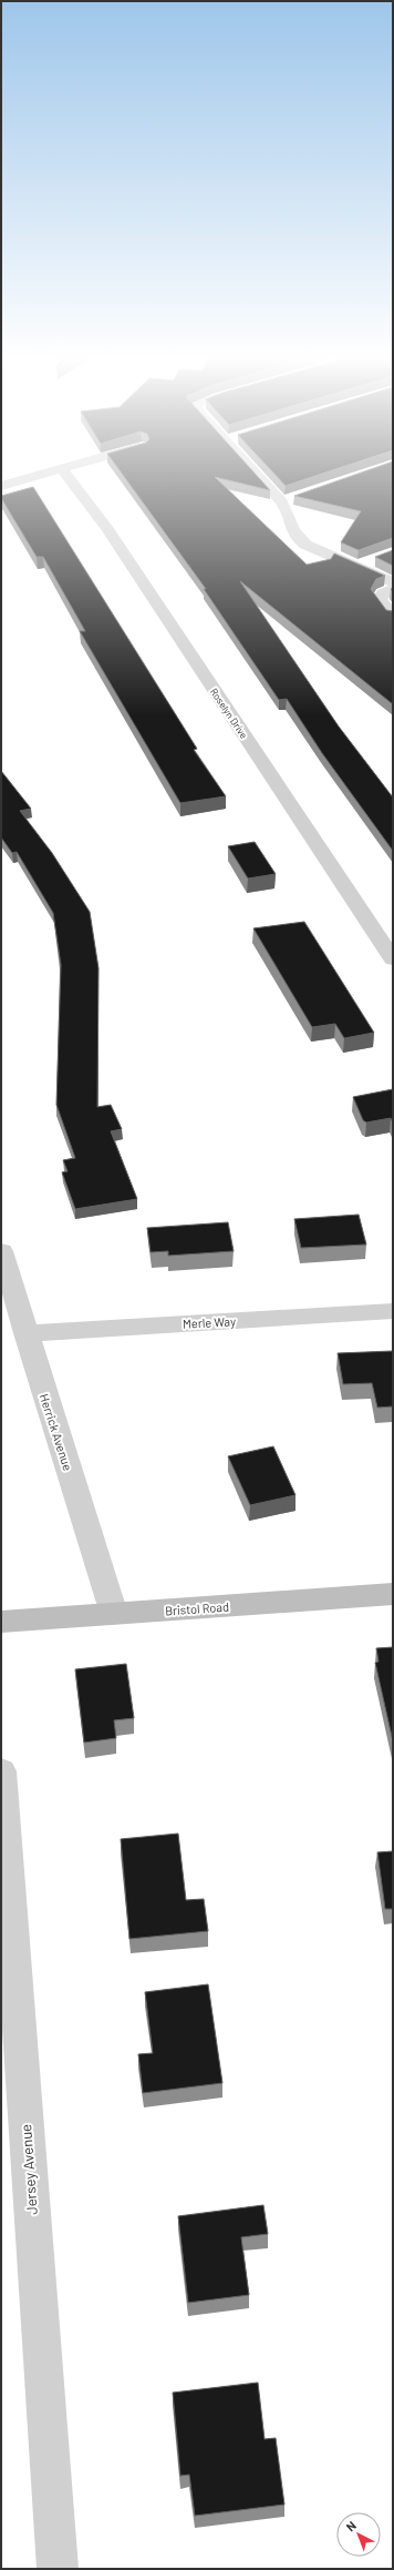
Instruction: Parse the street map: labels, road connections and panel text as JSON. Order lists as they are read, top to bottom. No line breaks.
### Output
{"streets":{"main road":["Bristol Road"],"street":["Roselyn Drive","Merle Way","Herrick Avenue","Jersey Avenue"]},"crossings":[["Merle Way","Herrick Avenue"],["Herrick Avenue","Bristol Road"]],"north":"top left"}
